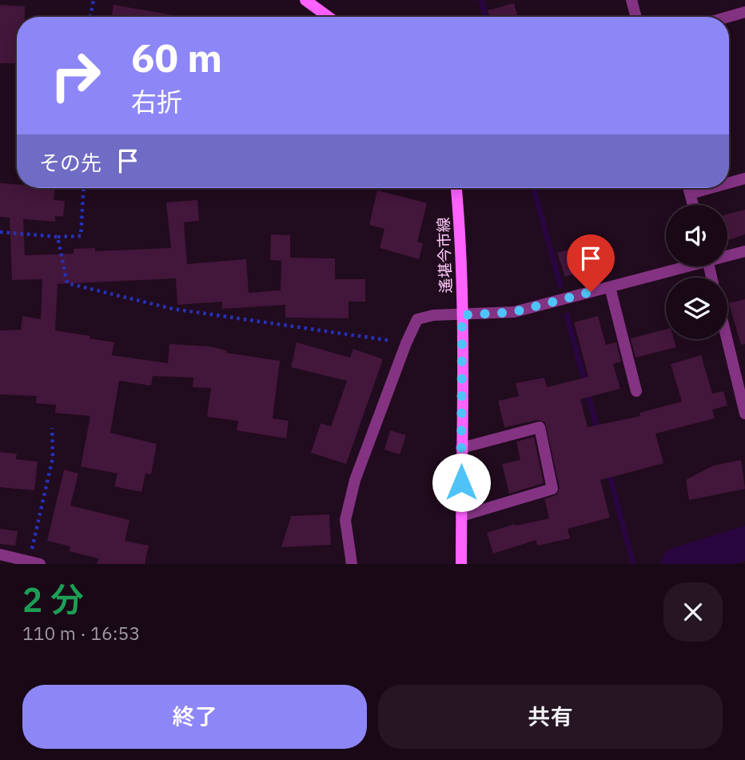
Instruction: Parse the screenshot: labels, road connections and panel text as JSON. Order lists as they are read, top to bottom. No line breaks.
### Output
{"streets":{"main road":["遙堪今市線"]},"page":{"turn":["60 m","右折"],"then":"その先","heading":["2 分","110 m · 16:53"],"buttons":["終了","共有"]}}
